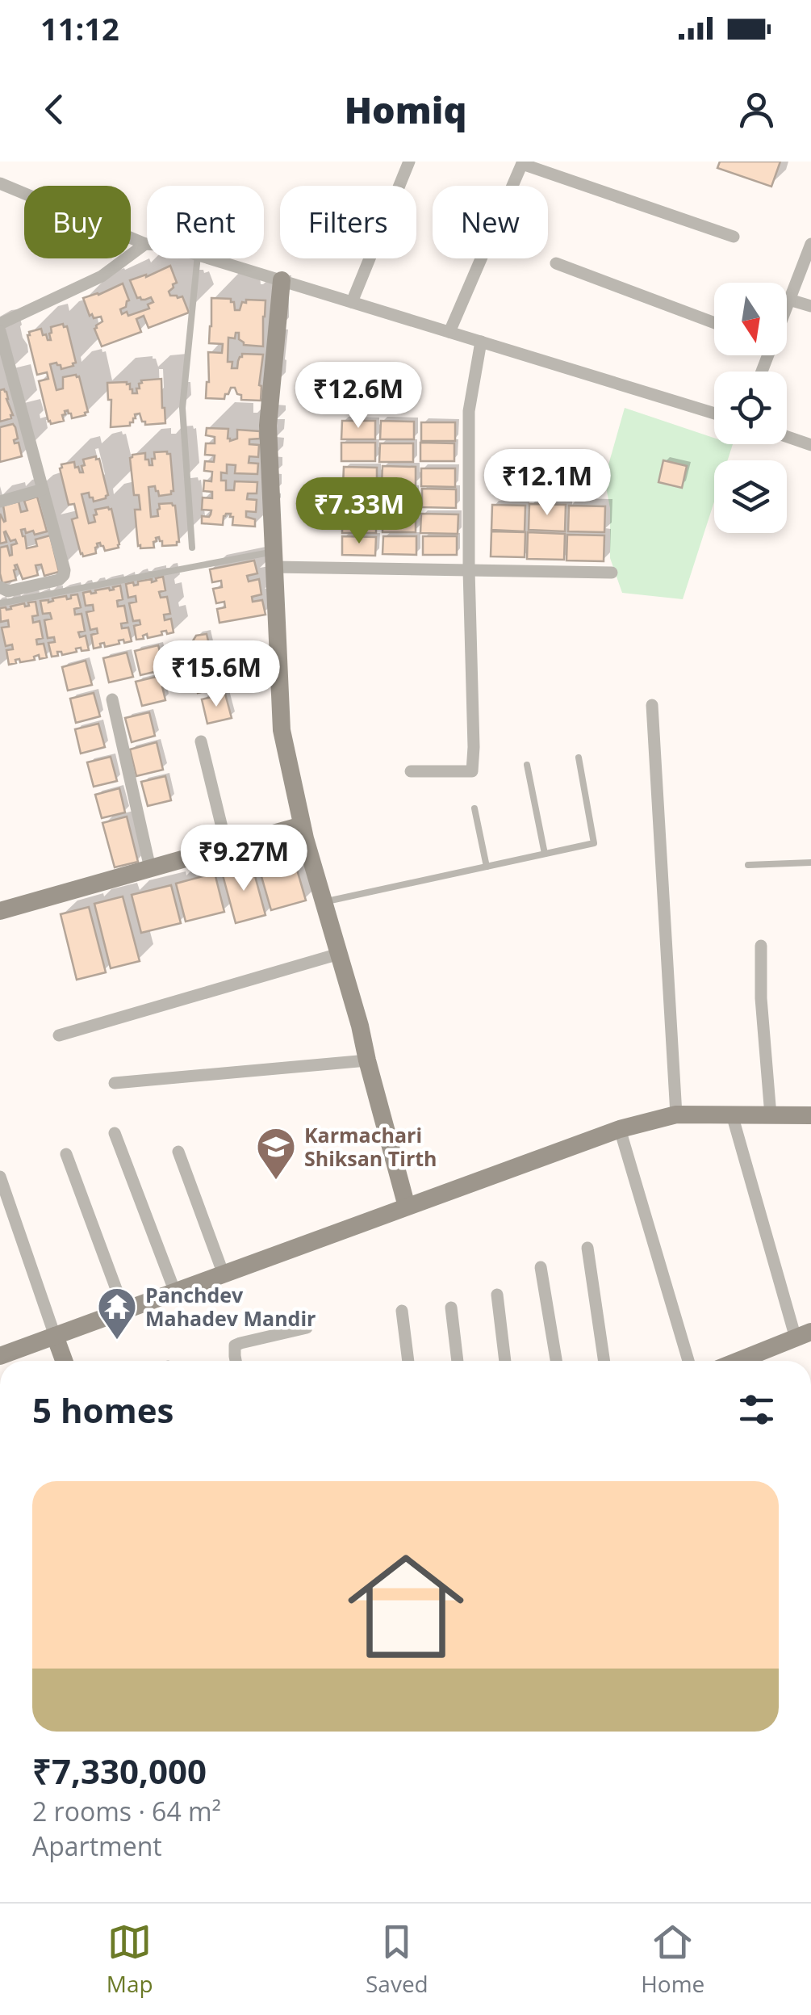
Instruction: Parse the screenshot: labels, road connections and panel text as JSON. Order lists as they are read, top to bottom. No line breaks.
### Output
{"places":{"school or university":["Karmachari Shiksan Tirth"],"temple":["Panchdev Mahadev Mandir"]},"north":"bottom","page":{"status":"11:12","header":"Homiq","chip":["Buy","Rent","Filters","New"],"price":["₹12.6M","₹12.1M","₹7.33M","₹15.6M","₹9.27M"],"heading":"5 homes","list":[{"name":"₹7,330,000","note":"2 rooms · 64 m² · Apartment"}],"tabs":["Map","Saved","Home"]}}
